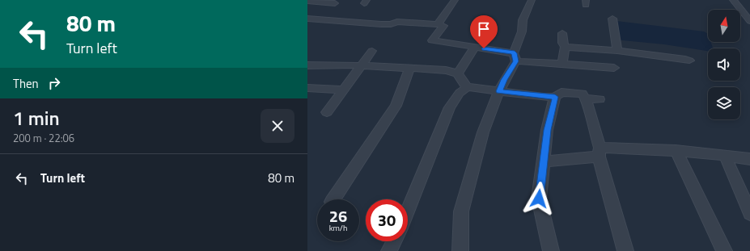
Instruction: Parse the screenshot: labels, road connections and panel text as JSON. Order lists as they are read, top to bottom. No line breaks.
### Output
{"north":"top","page":{"turn":["80 m","Turn left"],"then":"Then","heading":["1 min","200 m · 22:06"],"list":[{"name":"Turn left","value":"80 m"}],"speed":"26 km/h","limit":"30"}}
